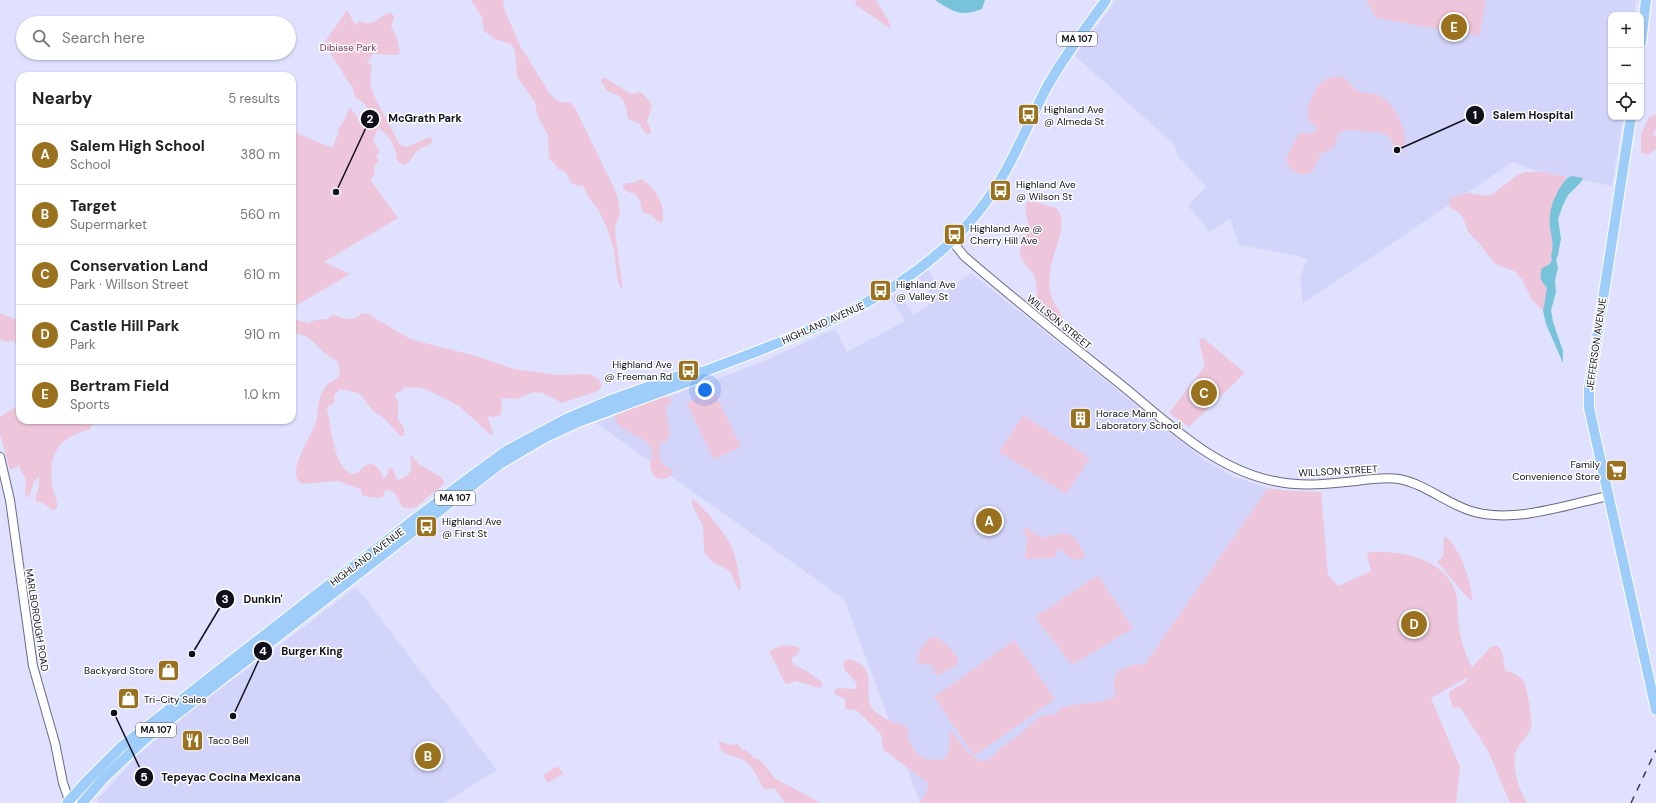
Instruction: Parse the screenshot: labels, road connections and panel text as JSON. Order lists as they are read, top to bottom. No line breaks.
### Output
{"streets":{"main road":["MA 107","HIGHLAND AVENUE","JEFFERSON AVENUE"],"street":["WILLSON STREET","MARLBOROUGH ROAD"]},"crossings":[["WILLSON STREET","HIGHLAND AVENUE"],["WILLSON STREET","JEFFERSON AVENUE"],["HIGHLAND AVENUE","MARLBOROUGH ROAD"]],"parks":["Dibiase Park"],"places":{"bus stop":["Highland Ave @ Almeda St","Highland Ave @ Wilson St","Highland Ave @ Cherry Hill Ave","Highland Ave @ Valley St","Highland Ave @ Freeman Rd","Highland Ave @ First St"],"other":["Salem Hospital","McGrath Park","Dunkin'","Tepeyac Cocina Mexicana","Burger King"],"building":["Horace Mann Laboratory School"],"supermarket":["Family Convenience Store"],"shop":["Backyard Store","Tri-City Sales"],"restaurant":["Taco Bell"]},"page":{"map_buttons":["+","−"],"pins":["E","C","A","D","B"],"search":"Search here","heading":["Nearby","5 results"],"list":[{"mark":"A","name":"Salem High School","note":"School","value":"380 m"},{"mark":"B","name":"Target","note":"Supermarket","value":"560 m"},{"mark":"C","name":"Conservation Land","note":"Park · Willson Street","value":"610 m"},{"mark":"D","name":"Castle Hill Park","note":"Park","value":"910 m"},{"mark":"E","name":"Bertram Field","note":"Sports","value":"1.0 km"}]}}
